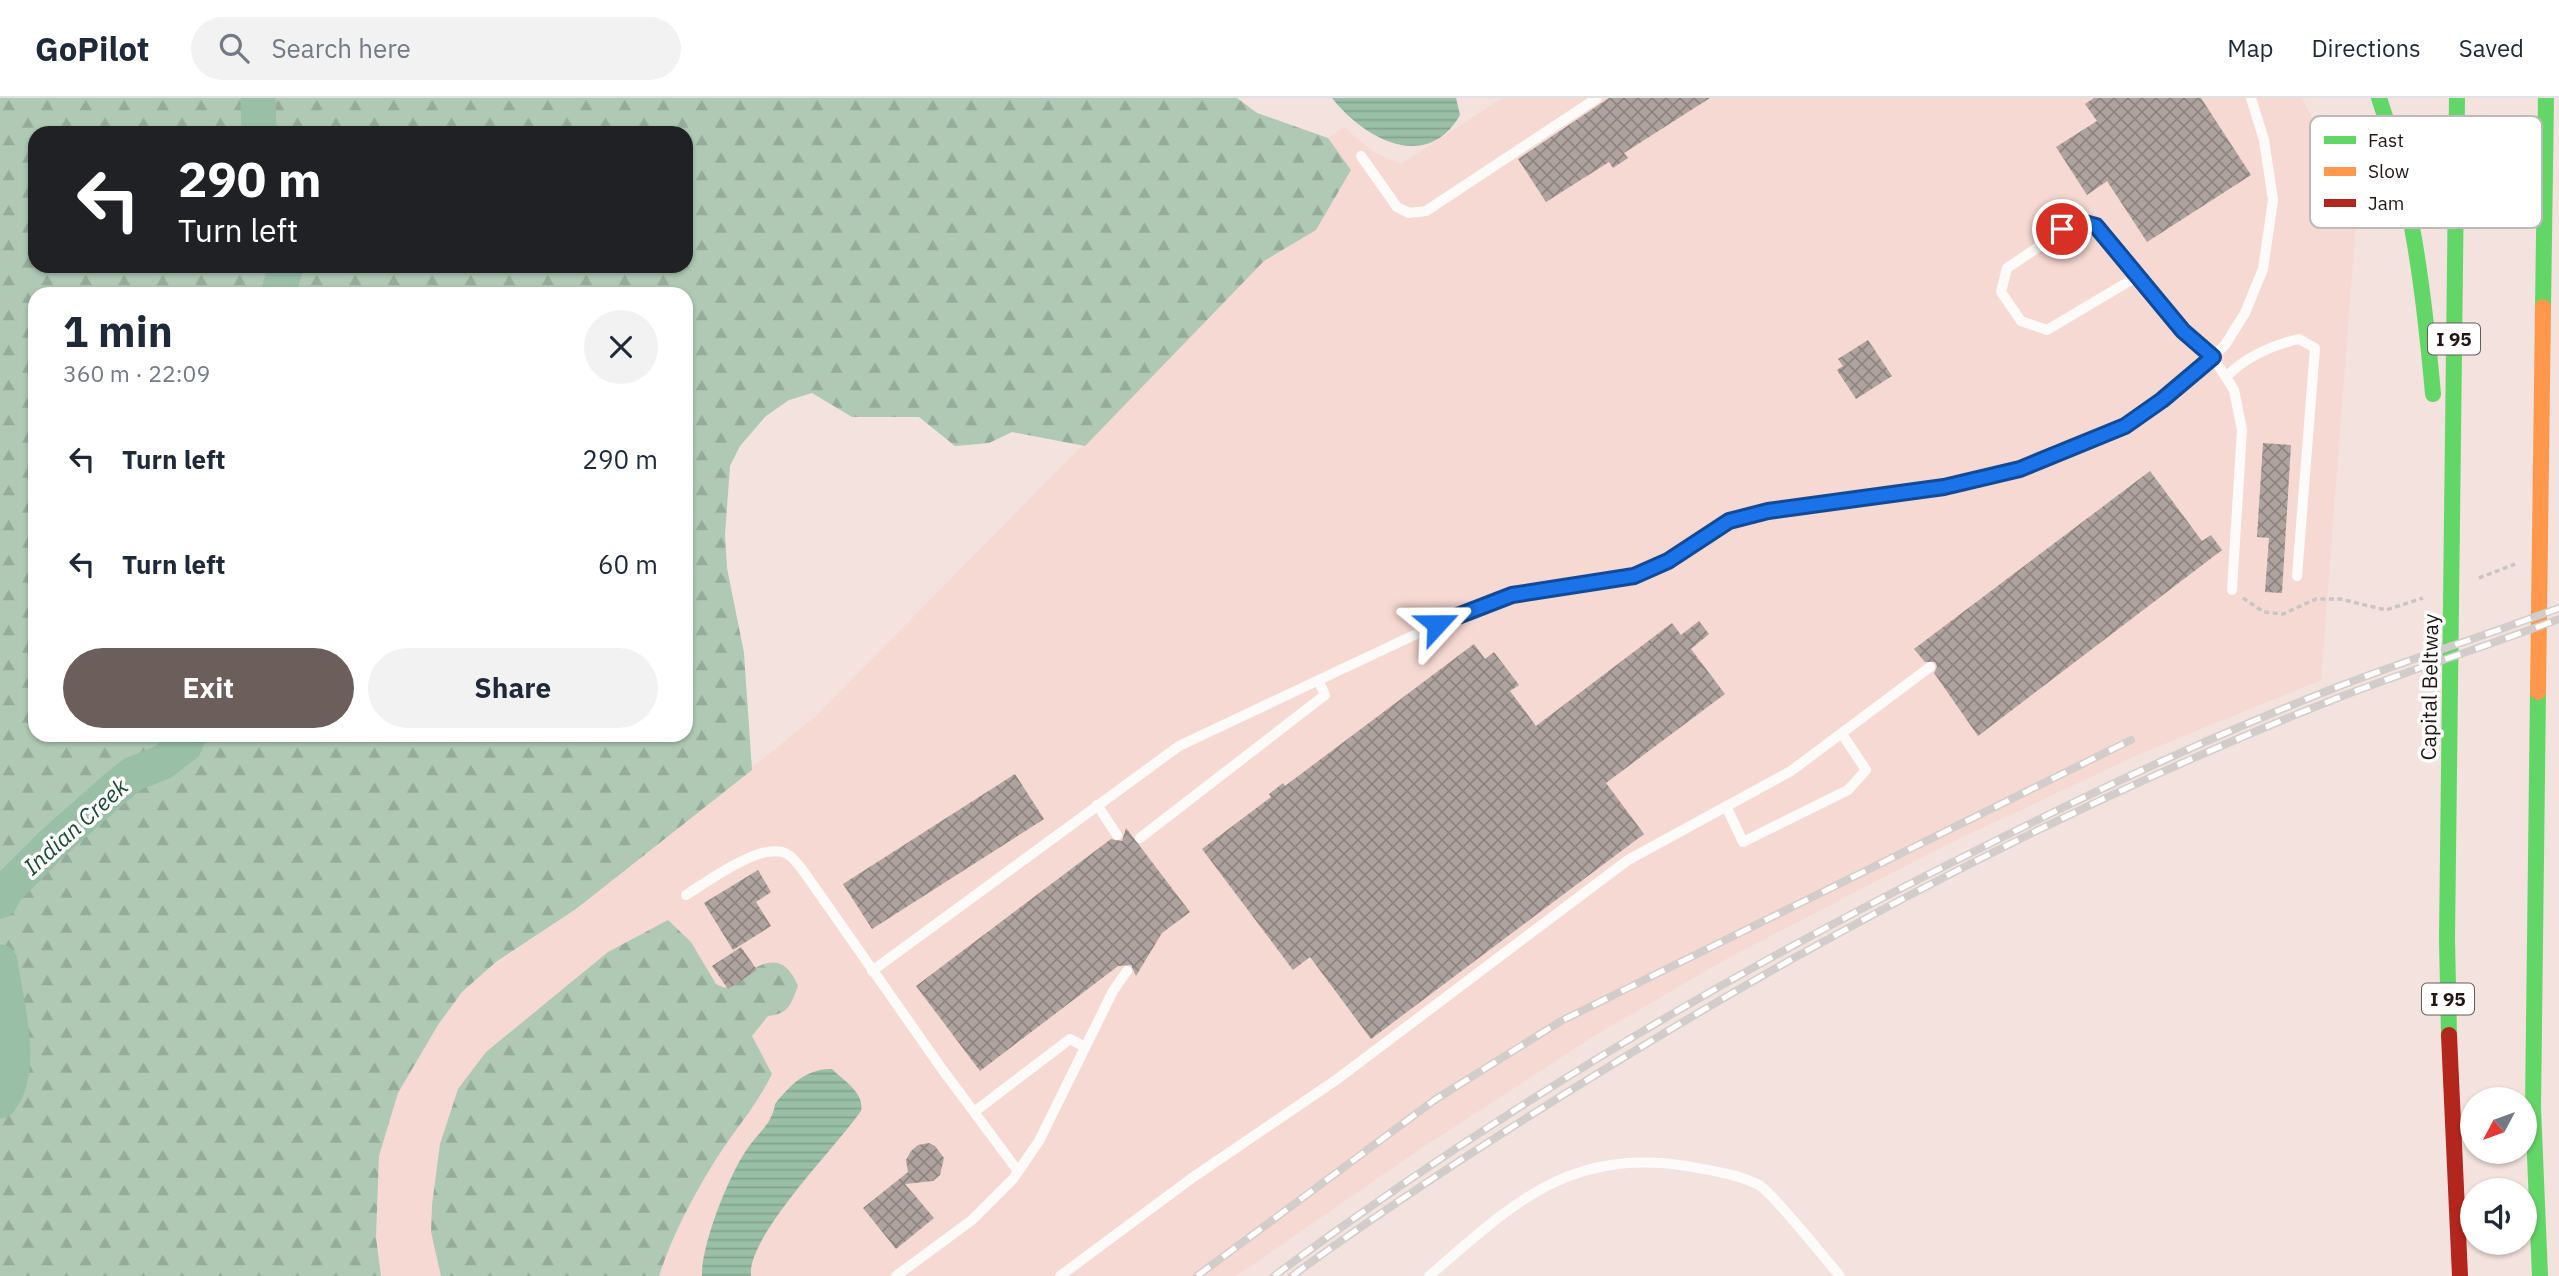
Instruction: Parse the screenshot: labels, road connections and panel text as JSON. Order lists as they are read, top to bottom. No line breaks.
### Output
{"streets":{"highway":["I 95","Capital Beltway"]},"water":["Indian Creek"],"legend":["Fast","Slow","Jam"],"north":"bottom left","page":{"header":"GoPilot","search":"Search here","nav":["Map","Directions","Saved"],"turn":["290 m","Turn left"],"heading":["1 min","360 m · 22:09"],"list":[{"name":"Turn left","value":"290 m"},{"name":"Turn left","value":"60 m"}],"buttons":["Exit","Share"]}}
